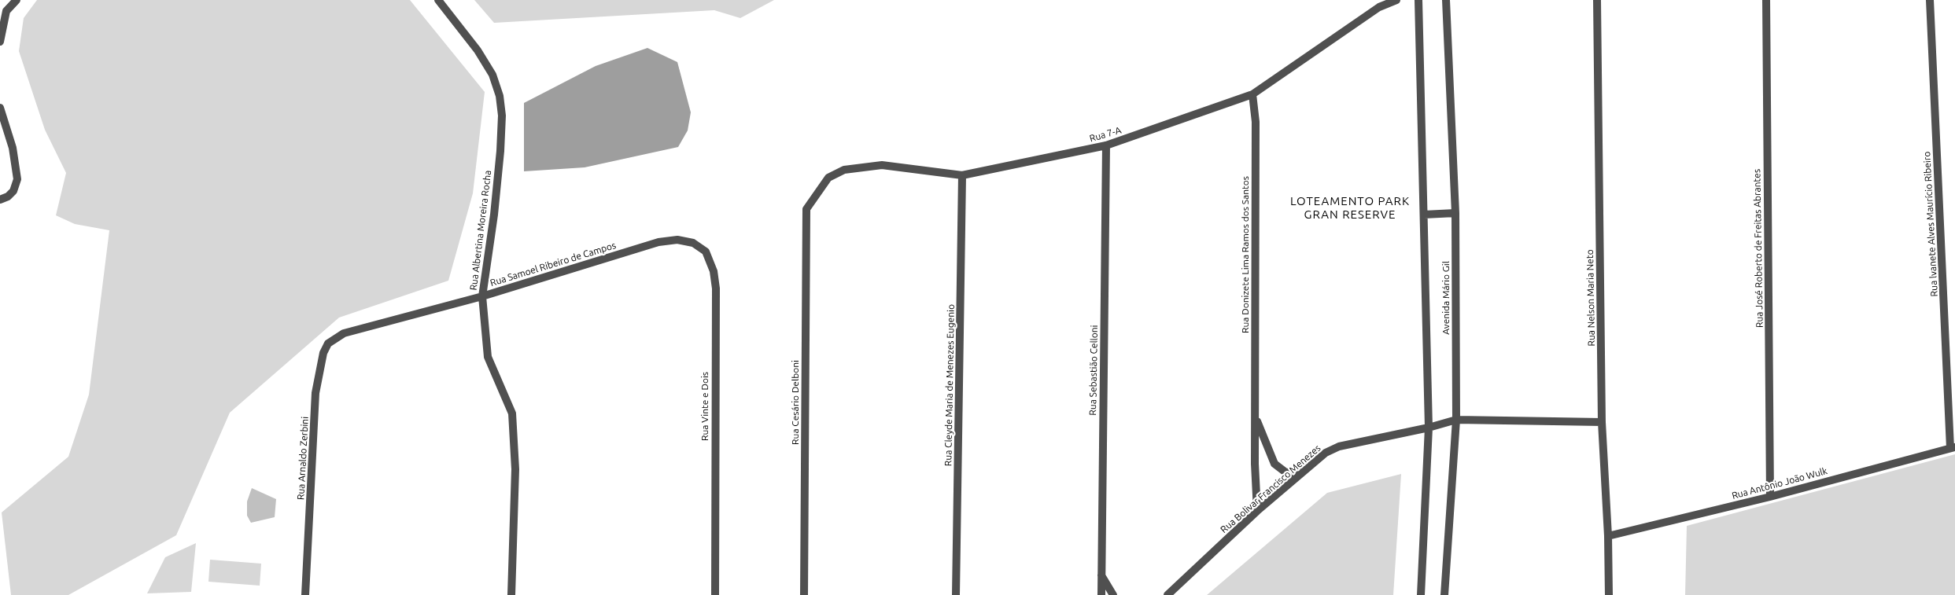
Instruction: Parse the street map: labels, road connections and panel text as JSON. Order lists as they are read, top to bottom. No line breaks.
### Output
{"streets":{"street":["Rua 7-A","Rua lvanete Alves Maurício Ribeiro","Rua Albertina Moreira Rocha","Rua José Roberto de Freitas Abrantes","Rua Donizete Lima Ramos dos Santos","Rua Samoel Ribeiro de Campos","Avenida Mário Gil","Rua Nelson Maria Neto","Rua Sebastião Celloni","Rua Cleyde Maria de Menezes Eugenio","Rua Cesário Delboni","Rua Vinte e Dois","Rua Arnaldo Zerbini","Rua Antônio João Wulk","Rua Bolivar Francisco Menezes"]},"crossings":[["Rua 7-A","Rua Donizete Lima Ramos dos Santos"],["Rua 7-A","Rua Sebastião Celloni"],["Rua 7-A","Rua Cleyde Maria de Menezes Eugenio"],["Rua 7-A","Rua Cesário Delboni"],["Rua lvanete Alves Maurício Ribeiro","Rua Antônio João Wulk"],["Rua Albertina Moreira Rocha","Rua Samoel Ribeiro de Campos"],["Rua José Roberto de Freitas Abrantes","Rua Antônio João Wulk"],["Rua Donizete Lima Ramos dos Santos","Rua Bolivar Francisco Menezes"],["Rua Samoel Ribeiro de Campos","Rua Vinte e Dois"],["Rua Samoel Ribeiro de Campos","Rua Arnaldo Zerbini"],["Avenida Mário Gil","Rua Bolivar Francisco Menezes"],["Rua Nelson Maria Neto","Rua Antônio João Wulk"],["Rua Nelson Maria Neto","Rua Bolivar Francisco Menezes"]],"districts":["LOTEAMENTO PARK GRAN RESERVE"]}
